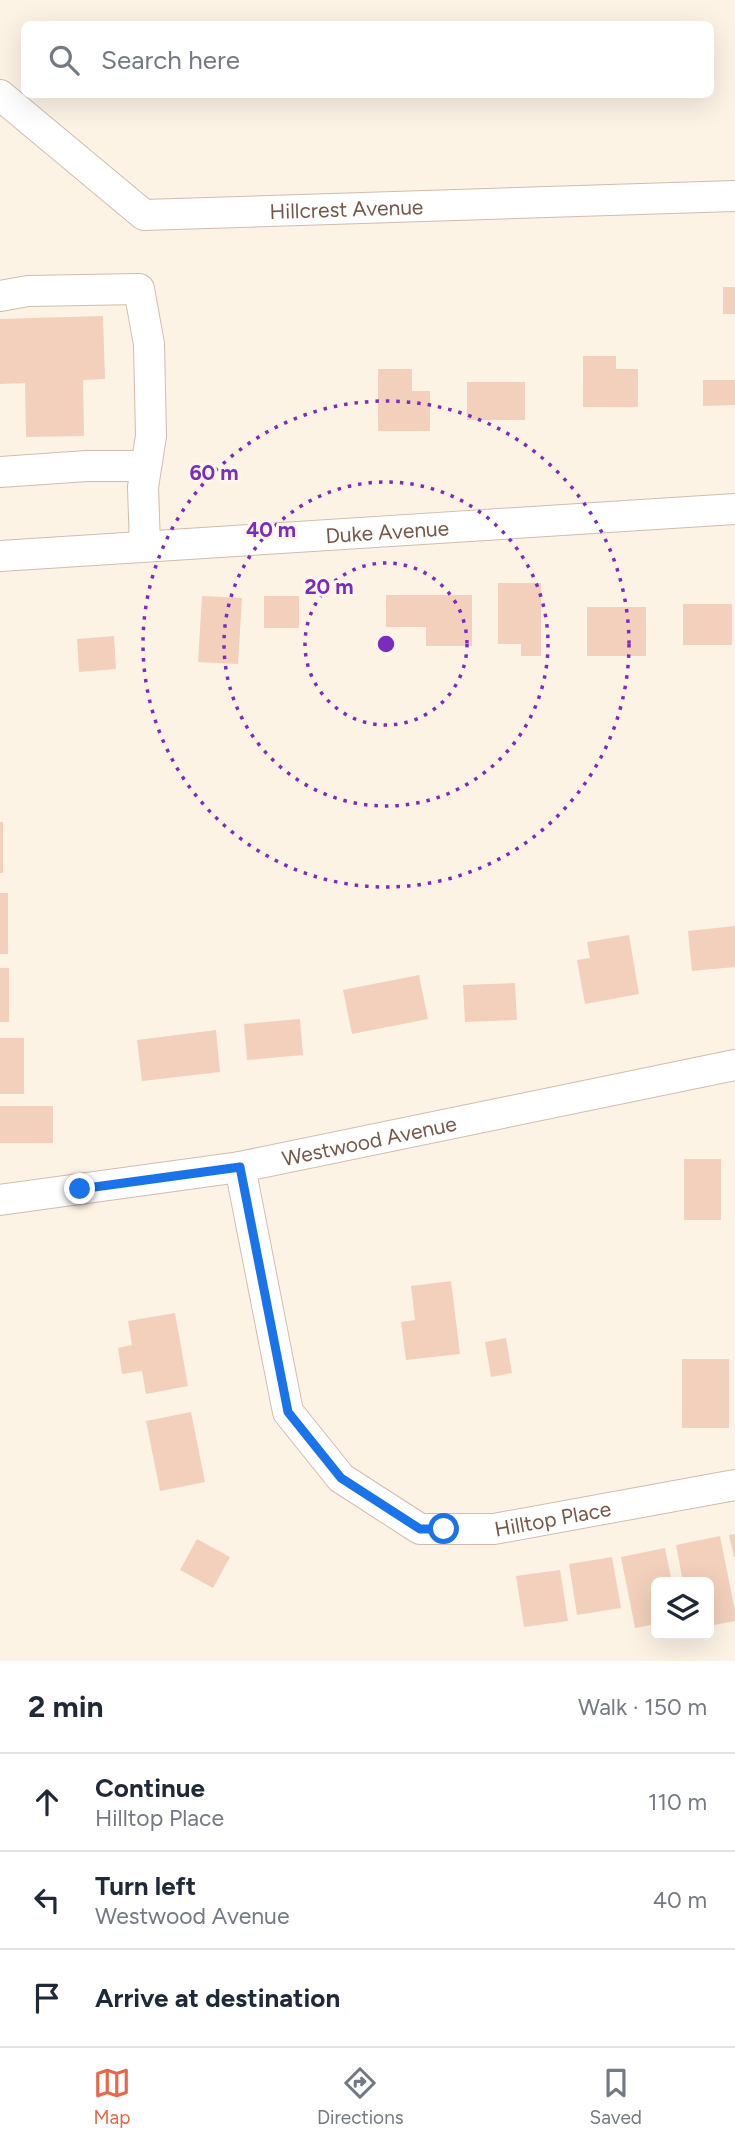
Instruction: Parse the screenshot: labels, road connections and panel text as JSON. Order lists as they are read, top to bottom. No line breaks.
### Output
{"streets":{"street":["Hillcrest Avenue","Duke Avenue","Westwood Avenue","Hilltop Place"]},"crossings":[["Westwood Avenue","Hilltop Place"]],"page":{"search":"Search here","heading":["2 min","Walk · 150 m"],"list":[["Continue","Hilltop Place","110 m"],["Turn left","Westwood Avenue","40 m"],"Arrive at destination"],"nav":["Map","Directions","Saved"]},"rings":["60 m","40 m","20 m"]}
